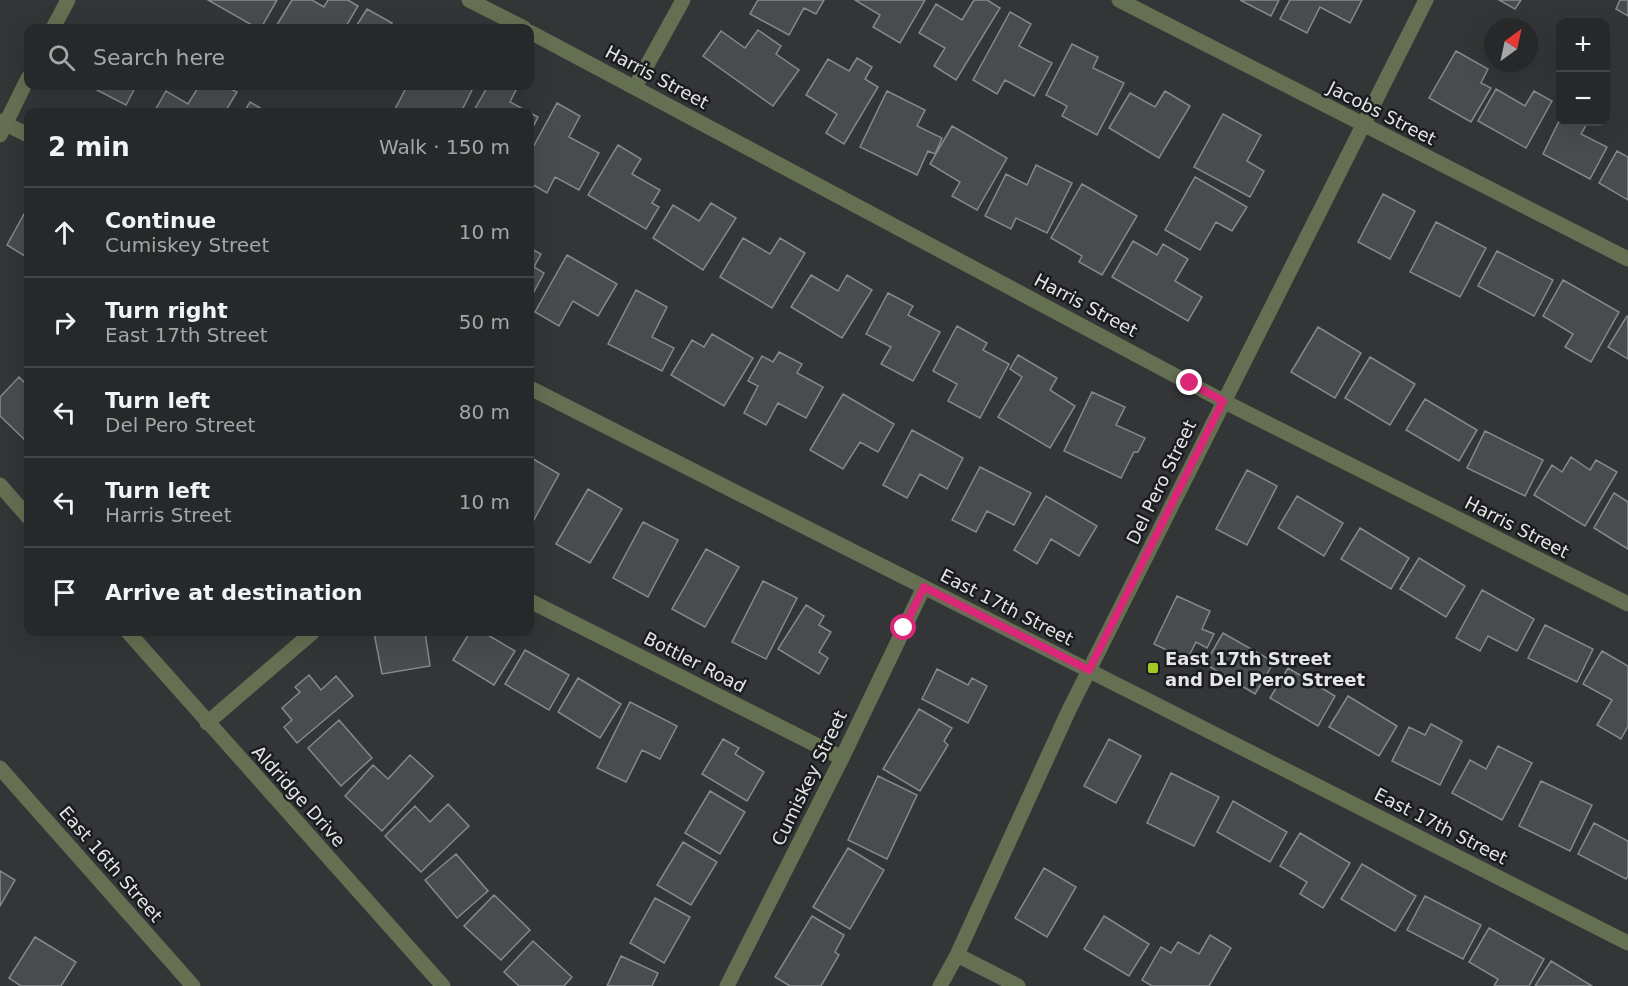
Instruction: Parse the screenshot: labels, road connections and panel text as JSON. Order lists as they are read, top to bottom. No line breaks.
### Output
{"streets":{"street":["Harris Street","Jacobs Street","Del Pero Street","East 17th Street","Bottler Road","Cumiskey Street","Aldridge Drive","East 16th Street"]},"crossings":[["Harris Street","Del Pero Street"],["Jacobs Street","Del Pero Street"],["Del Pero Street","East 17th Street"],["East 17th Street","Cumiskey Street"],["Bottler Road","Cumiskey Street"]],"places":{"transit":["East 17th Street and Del Pero Street"]},"north":"top right","page":{"map_buttons":["+","−"],"search":"Search here","heading":["2 min","Walk · 150 m"],"list":[["Continue","Cumiskey Street","10 m"],["Turn right","East 17th Street","50 m"],["Turn left","Del Pero Street","80 m"],["Turn left","Harris Street","10 m"],"Arrive at destination"]}}
